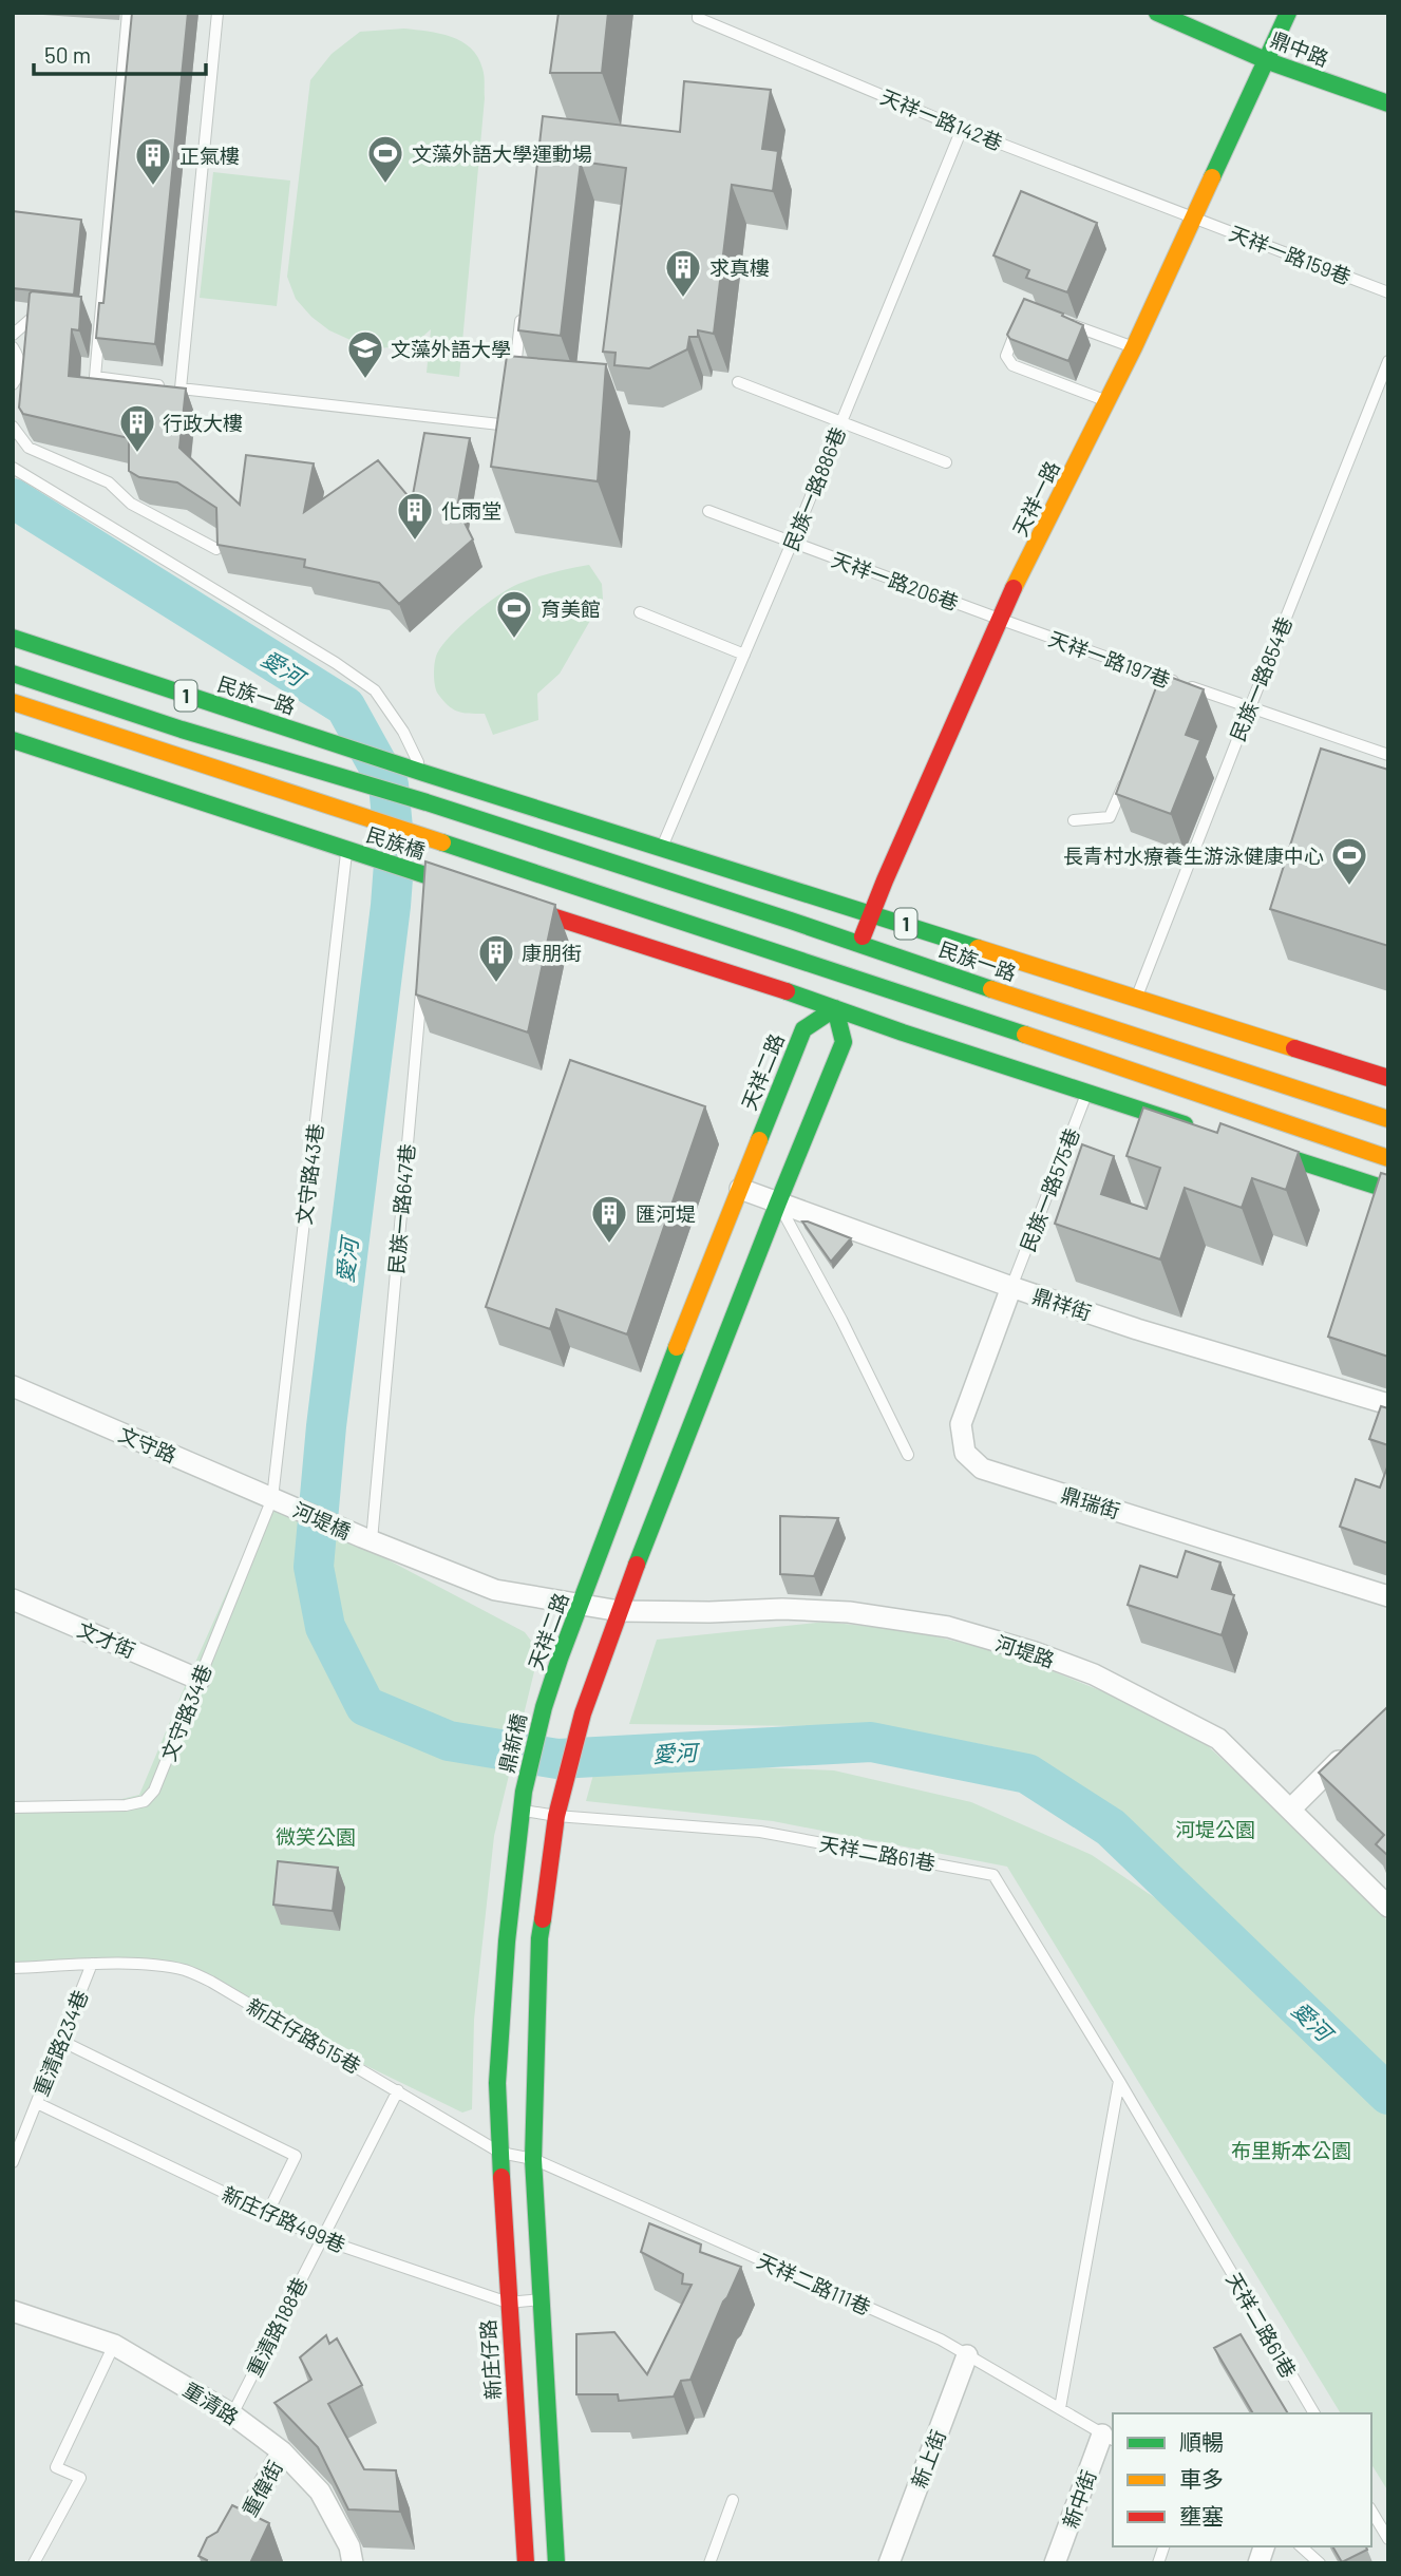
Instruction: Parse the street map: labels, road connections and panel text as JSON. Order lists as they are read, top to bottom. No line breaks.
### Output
{"streets":{"main road":["鼎中路","天祥一路","民族一路","1","民族橋","天祥二路","鼎新橋","新庄仔路"],"street":["鼎祥街","文守路","鼎瑞街","河堤橋","文才街","河堤路","重清路","新上街","重偉街","新中街"],"lane":["天祥一路142巷","天祥一路159巷","民族一路886巷","天祥一路206巷","天祥一路197巷","民族一路854巷","文守路43巷","民族一路575巷","民族一路647巷","文守路34巷","天祥二路61巷","新庄仔路515巷","重清路234巷","新庄仔路499巷","天祥二路111巷","重清路188巷"]},"crossings":[["鼎中路","天祥一路"],["天祥一路142巷","天祥一路159巷"],["天祥一路142巷","民族一路886巷"],["天祥一路142巷","天祥一路"],["天祥一路159巷","天祥一路"],["民族一路886巷","天祥一路206巷"],["民族一路886巷","民族一路"],["天祥一路","天祥一路206巷"],["天祥一路","天祥一路197巷"],["天祥一路","民族一路"],["天祥一路","天祥二路"],["天祥一路206巷","天祥一路197巷"],["天祥一路197巷","民族一路854巷"],["民族一路854巷","民族一路"],["民族橋","文守路43巷"],["天祥二路","鼎祥街"],["天祥二路","河堤路"],["天祥二路","鼎新橋"],["文守路43巷","文守路"],["文守路43巷","河堤橋"],["文守路43巷","文守路34巷"],["民族一路575巷","鼎祥街"],["民族一路575巷","鼎瑞街"],["民族一路647巷","河堤橋"],["鼎祥街","鼎瑞街"],["文守路","河堤橋"],["文守路","文守路34巷"],["河堤橋","文守路34巷"],["文才街","文守路34巷"],["鼎新橋","天祥二路61巷"],["新庄仔路515巷","重清路234巷"],["新庄仔路515巷","天祥二路111巷"],["新庄仔路515巷","重清路188巷"],["新庄仔路515巷","新庄仔路"],["重清路234巷","新庄仔路499巷"],["新庄仔路499巷","重清路188巷"],["新庄仔路499巷","新庄仔路"],["天祥二路111巷","新庄仔路"],["天祥二路111巷","新上街"],["天祥二路111巷","新中街"],["重清路188巷","重清路"],["重清路","重偉街"]],"water":["愛河"],"parks":["河堤公園","微笑公園","布里斯本公園"],"places":{"sports":["文藻外語大學運動場","育美館","長青村水療養生游泳健康中心"],"building":["正氣樓","求真樓","行政大樓","化雨堂","康朋街","匯河堤"],"school or university":["文藻外語大學"]},"legend":["順暢","車多","壅塞"],"scale_bar":"50 m"}
